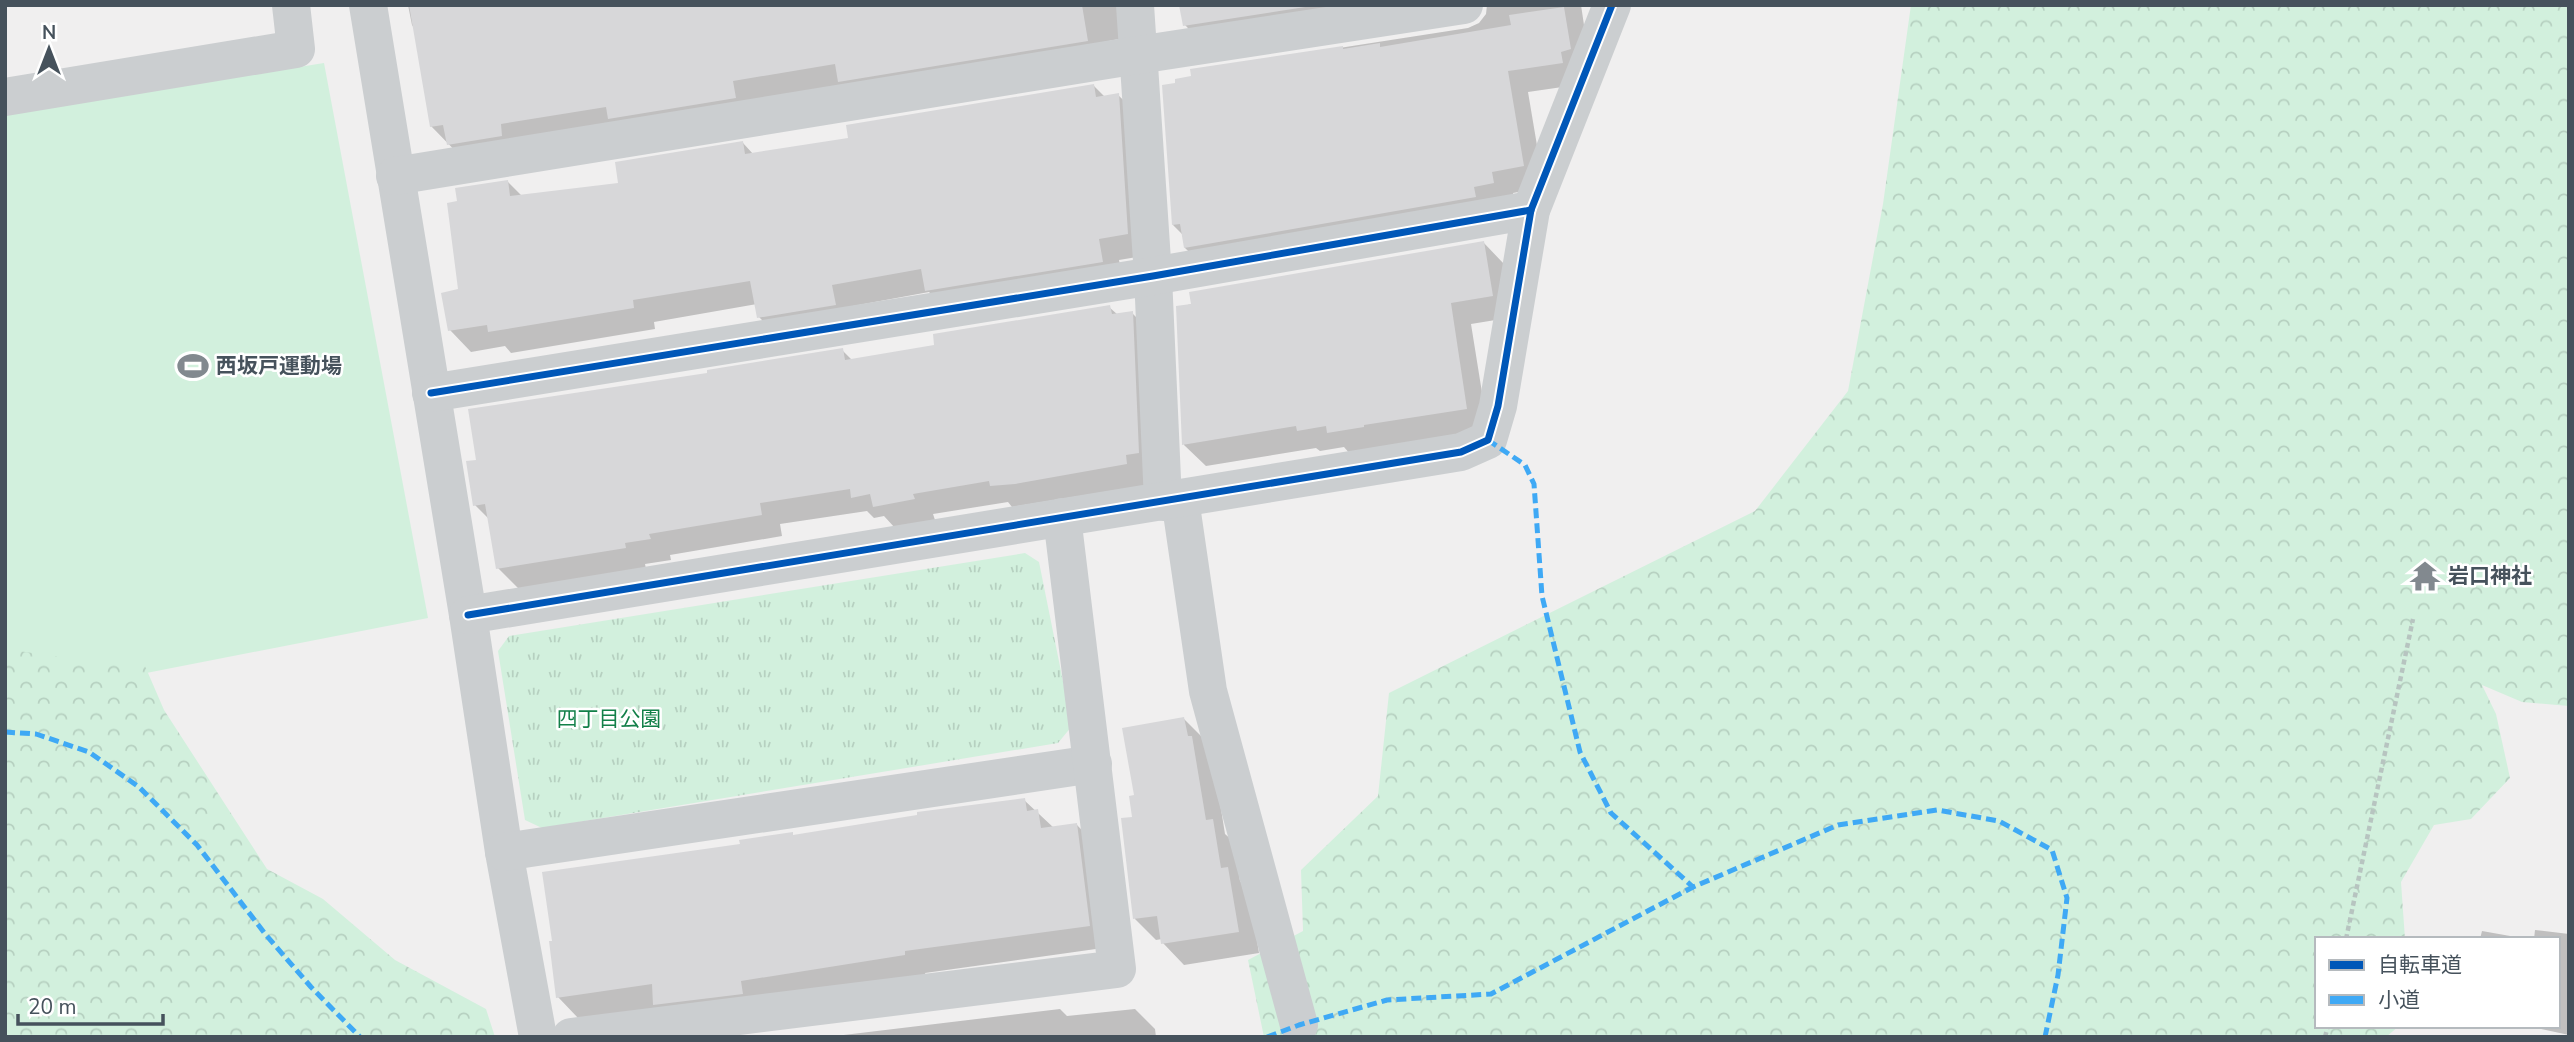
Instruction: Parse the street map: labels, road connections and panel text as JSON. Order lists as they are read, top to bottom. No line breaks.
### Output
{"parks":["四丁目公園"],"places":{"sports":["西坂戸運動場"],"temple":["岩口神社"]},"legend":["自転車道","小道"],"scale_bar":"20 m","north":"top"}
